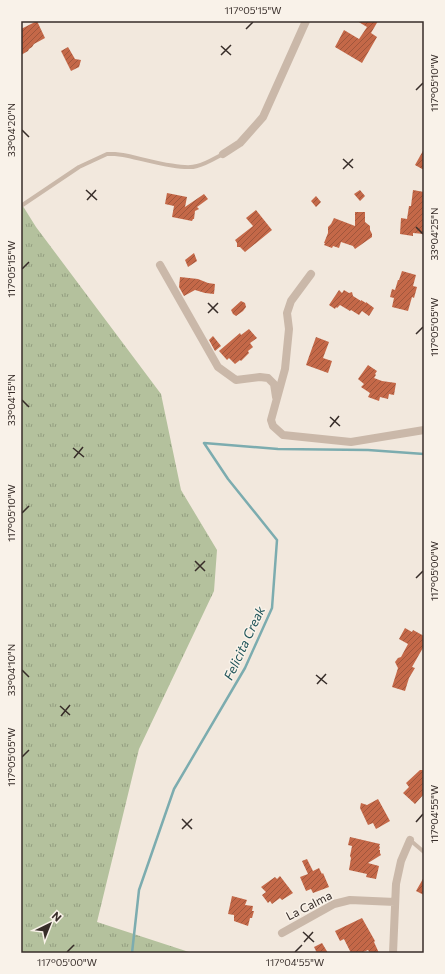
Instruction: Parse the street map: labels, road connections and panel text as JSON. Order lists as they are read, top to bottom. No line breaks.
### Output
{"streets":{"street":["La Calma"]},"water":["Felicita Creak"],"north":"top right","coordinates":["117°05'15\"W","117°05'10\"W","33°04'20\"N","33°04'25\"N","117°05'05\"W","33°04'15\"N","117°05'00\"W","33°04'10\"N","117°04'55\"W"]}
